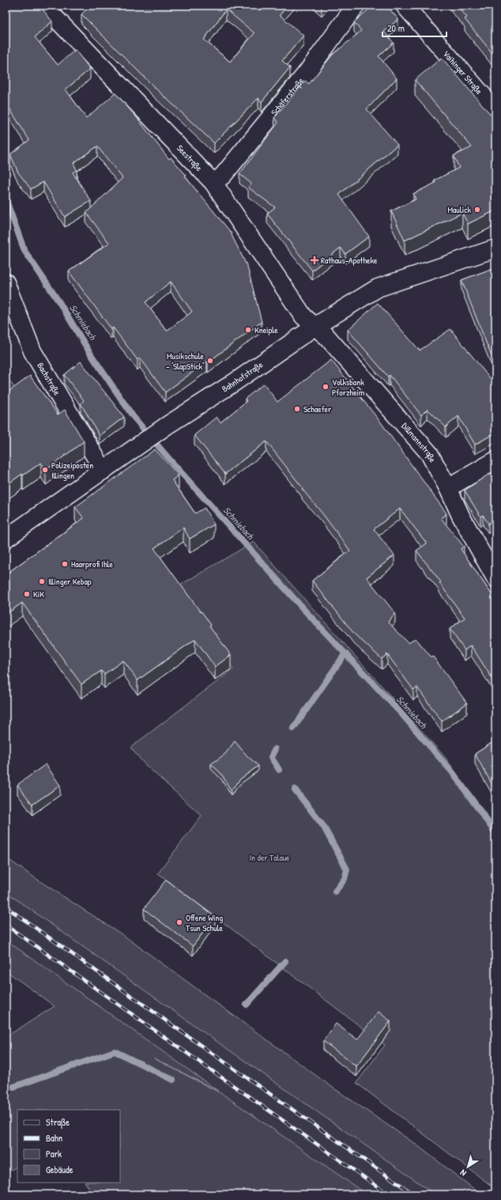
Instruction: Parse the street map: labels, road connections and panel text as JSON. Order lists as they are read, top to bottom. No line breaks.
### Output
{"streets":{"street":["Vaihinger Straße","Schäferstraße","Seestraße","Bahnhofstraße","Bachstraße","Dillmannstraße"]},"crossings":[["Schäferstraße","Seestraße"],["Seestraße","Bahnhofstraße"],["Seestraße","Dillmannstraße"],["Bahnhofstraße","Bachstraße"],["Bahnhofstraße","Dillmannstraße"]],"water":["Schmiebach"],"parks":["In der Talaue"],"places":{"other":["Maulick","Kneiple","Musikschule - 'SlapStick'","Volksbank Pforzheim","Schaefer","Polizeiposten Illingen","Haarprofi Ihle","Illinger Kebap","KiK","Offene Wing Tsun Schule"],"health":["Rathaus-Apotheke"]},"legend":["Straße","Bahn","Park","Gebäude"],"scale_bar":"20 m","north":"bottom left"}
